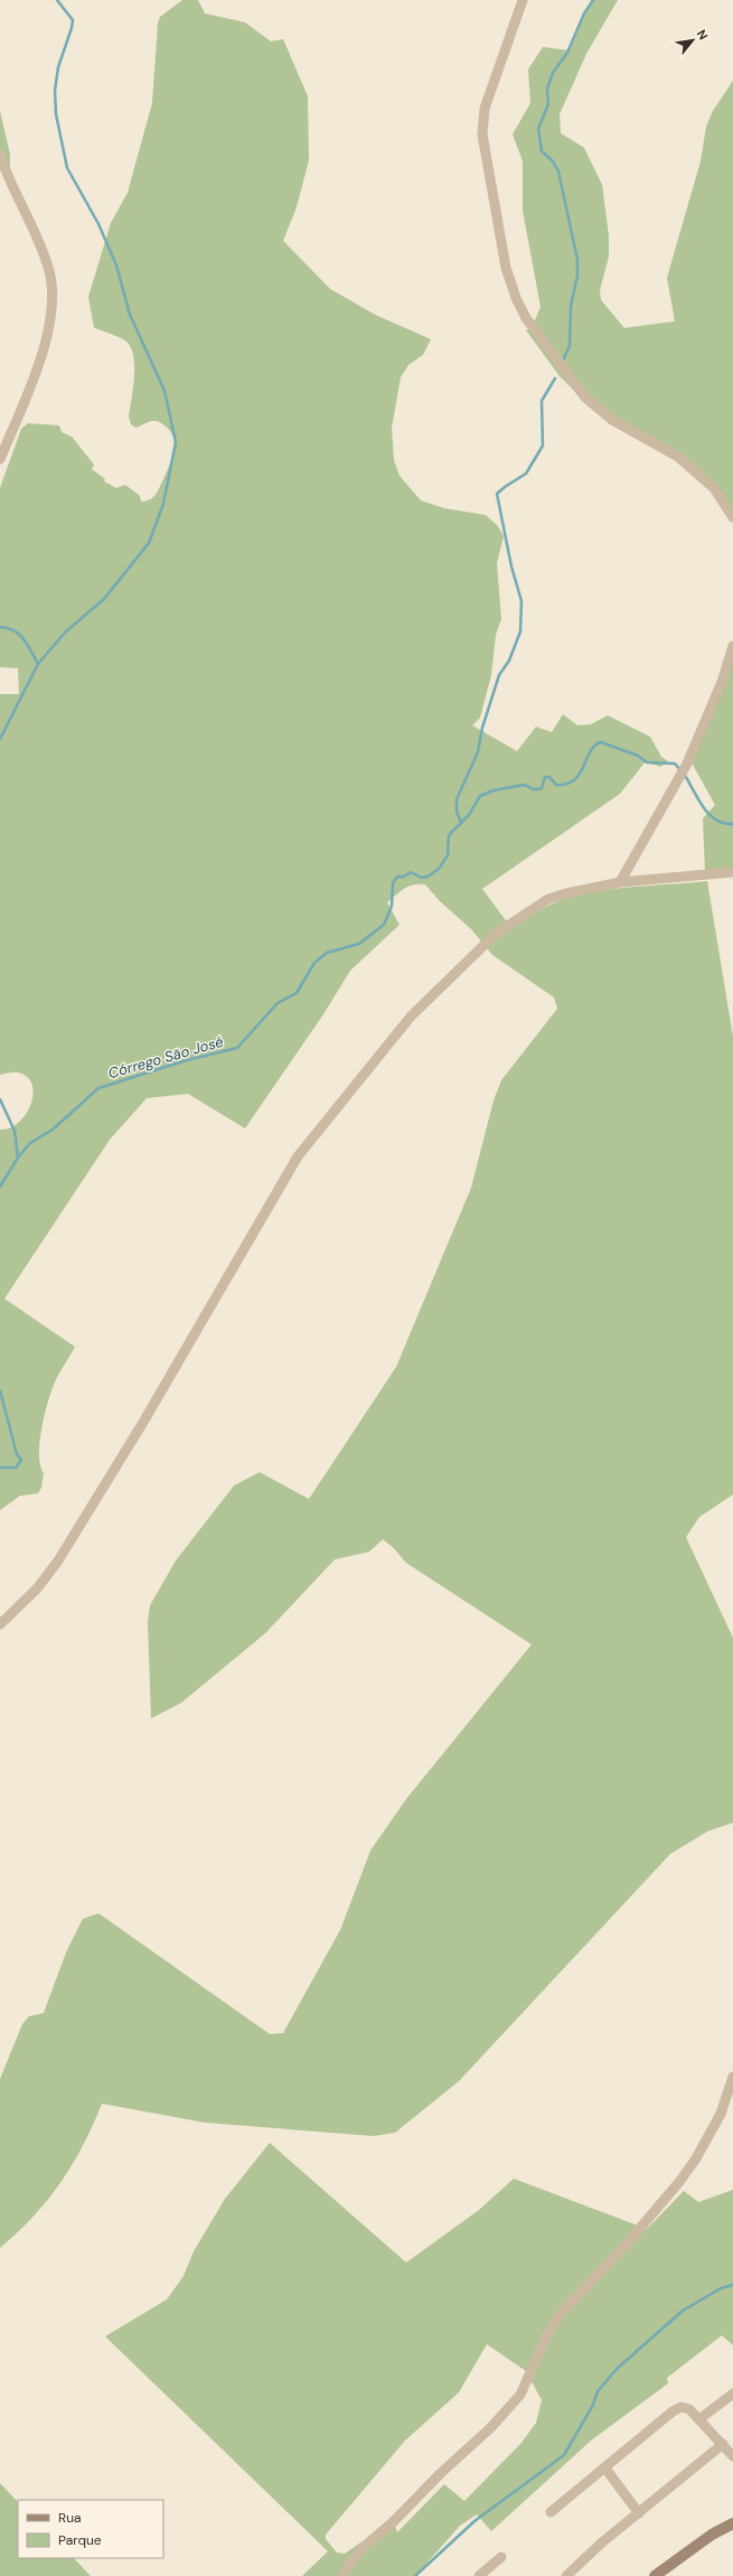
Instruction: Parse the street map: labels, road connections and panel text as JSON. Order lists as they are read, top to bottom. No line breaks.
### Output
{"water":["Córrego São José"],"legend":["Rua","Parque"],"north":"top right"}
